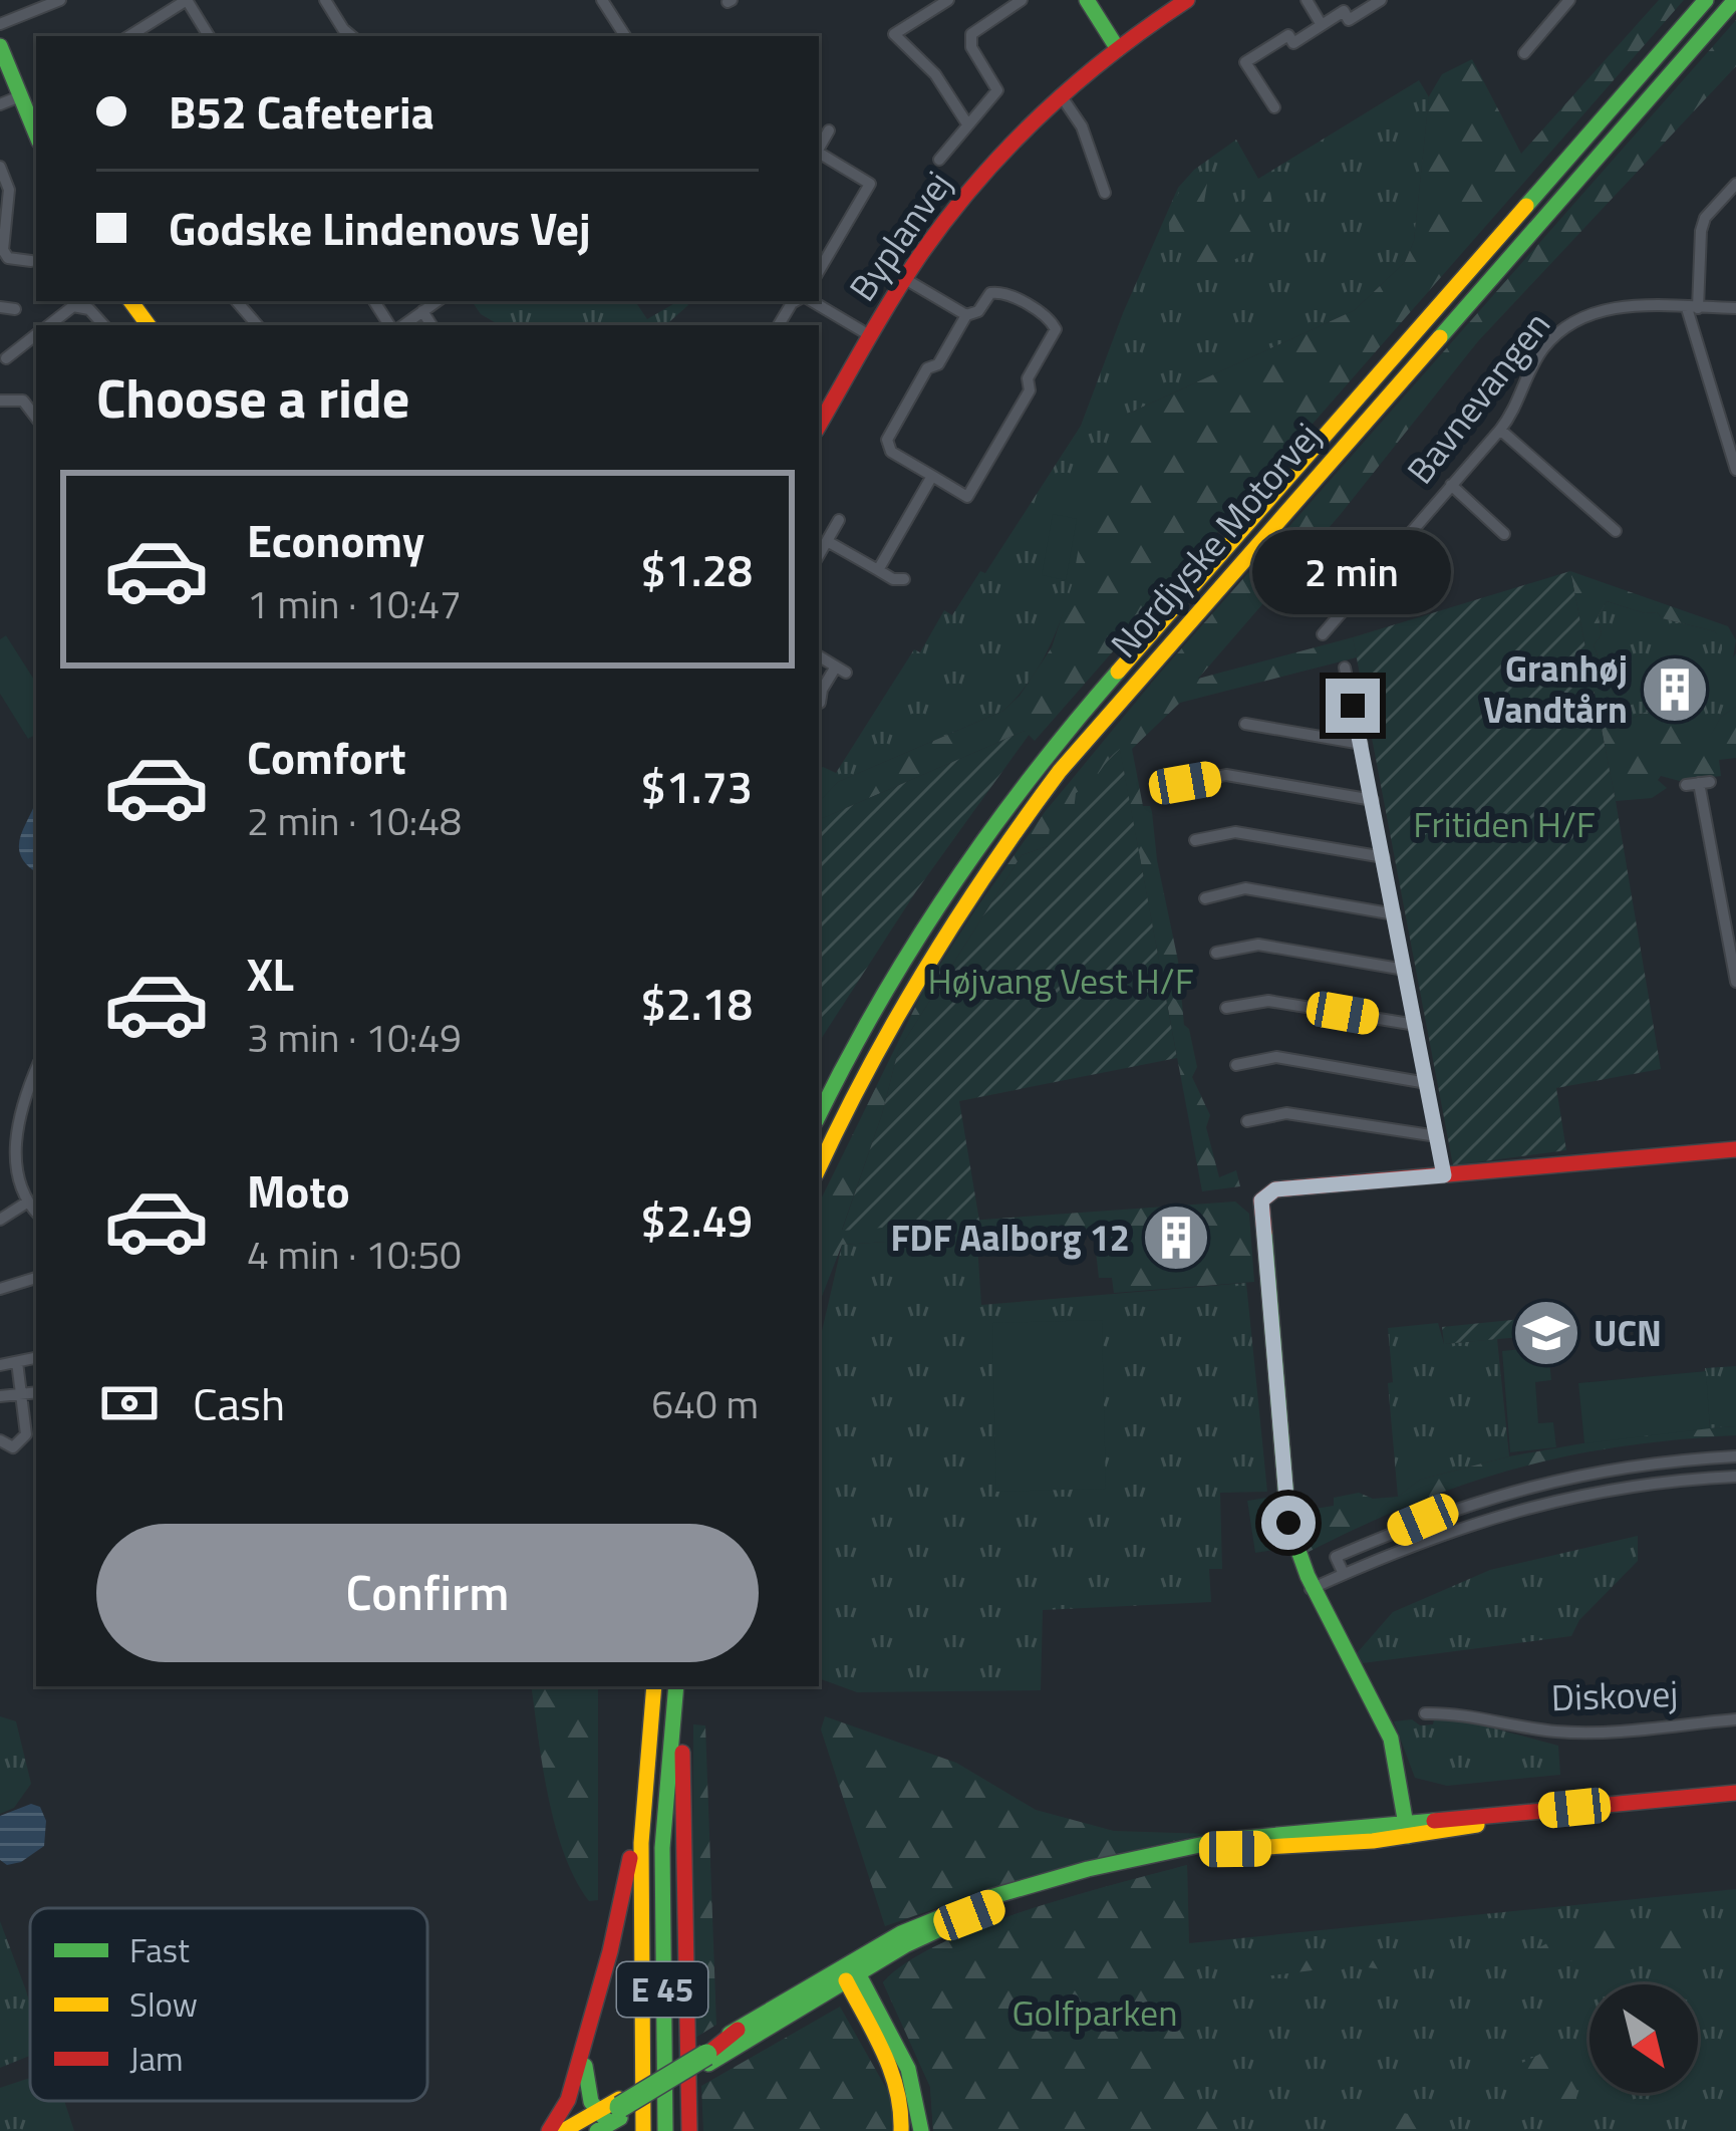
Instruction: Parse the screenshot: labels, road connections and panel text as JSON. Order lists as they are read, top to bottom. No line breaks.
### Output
{"streets":{"main road":["Byplanvej","Nordjyske Motorvej","E 45"],"street":["Bavnevangen","Diskovej"]},"parks":["Fritiden H/F","Højvang Vest H/F","Golfparken"],"places":{"building":["Granhøj Vandtårn","FDF Aalborg 12"],"school or university":["UCN"]},"legend":["Fast","Slow","Jam"],"north":"bottom right","page":{"banner":["B52 Cafeteria","Godske Lindenovs Vej"],"heading":"Choose a ride","list":[{"name":"Economy","note":"1 min · 10:47","value":"$1.28"},{"name":"Comfort","note":"2 min · 10:48","value":"$1.73"},{"name":"XL","note":"3 min · 10:49","value":"$2.18"},{"name":"Moto","note":"4 min · 10:50","value":"$2.49"}],"bubble":"2 min","pay":["Cash","640 m"],"buttons":"Confirm"}}
